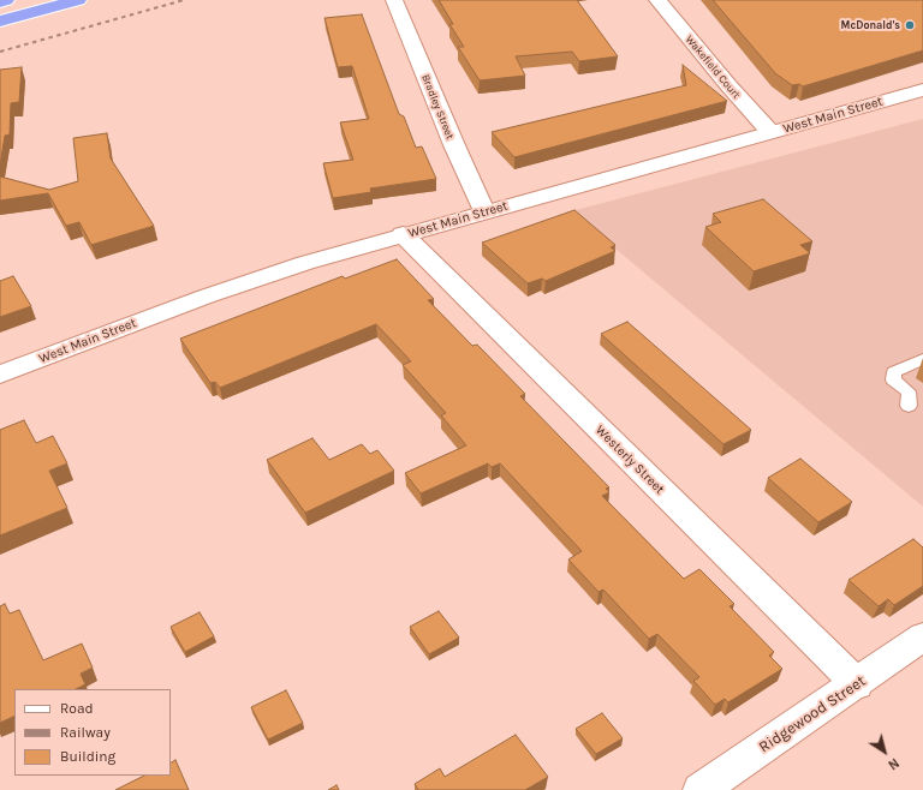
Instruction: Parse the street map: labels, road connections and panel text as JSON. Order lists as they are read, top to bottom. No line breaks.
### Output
{"streets":{"street":["Wakefield Court","Bradley Street","West Main Street","Westerly Street","Ridgewood Street"]},"crossings":[["Wakefield Court","West Main Street"],["Bradley Street","West Main Street"],["West Main Street","Westerly Street"],["Westerly Street","Ridgewood Street"]],"places":["McDonald's"],"legend":["Road","Railway","Building"],"north":"bottom right"}
